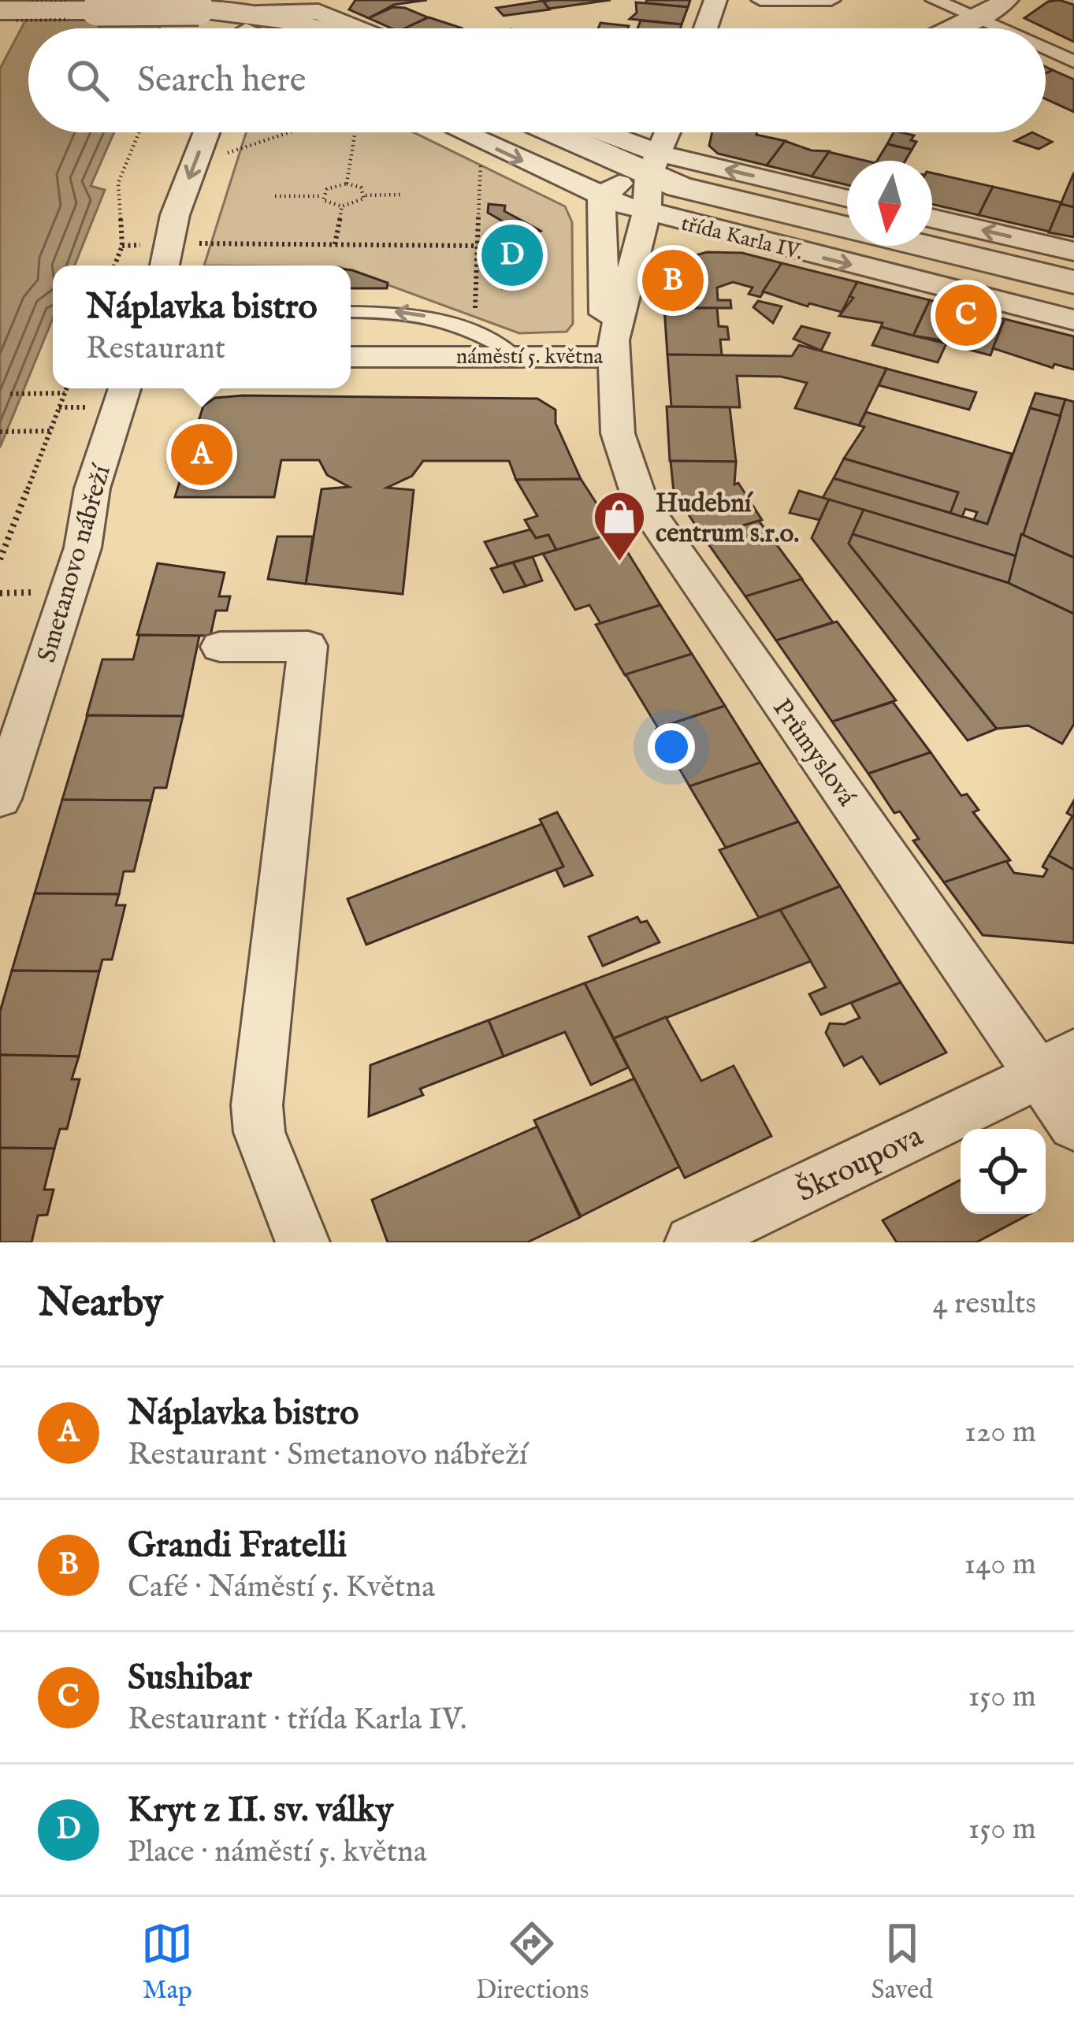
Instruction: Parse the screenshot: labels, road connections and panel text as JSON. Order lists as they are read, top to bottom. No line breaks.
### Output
{"streets":{"street":["třída Karla IV.","náměstí 5. května","Smetanovo nábřeží","Průmyslová","Škroupova"]},"crossings":[["třída Karla IV.","náměstí 5. května"],["náměstí 5. května","Průmyslová"],["Průmyslová","Škroupova"]],"places":{"shop":["Hudební centrum s.r.o."]},"north":"bottom","page":{"search":"Search here","pins":["D","B","C","A"],"popup":["Náplavka bistro","Restaurant"],"heading":["Nearby","4 results"],"list":[{"mark":"A","name":"Náplavka bistro","note":"Restaurant · Smetanovo nábřeží","value":"120 m"},{"mark":"B","name":"Grandi Fratelli","note":"Café · Náměstí 5. Května","value":"140 m"},{"mark":"C","name":"Sushibar","note":"Restaurant · třída Karla IV.","value":"150 m"},{"mark":"D","name":"Kryt z II. sv. války","note":"Place · náměstí 5. května","value":"150 m"}],"nav":["Map","Directions","Saved"]}}
